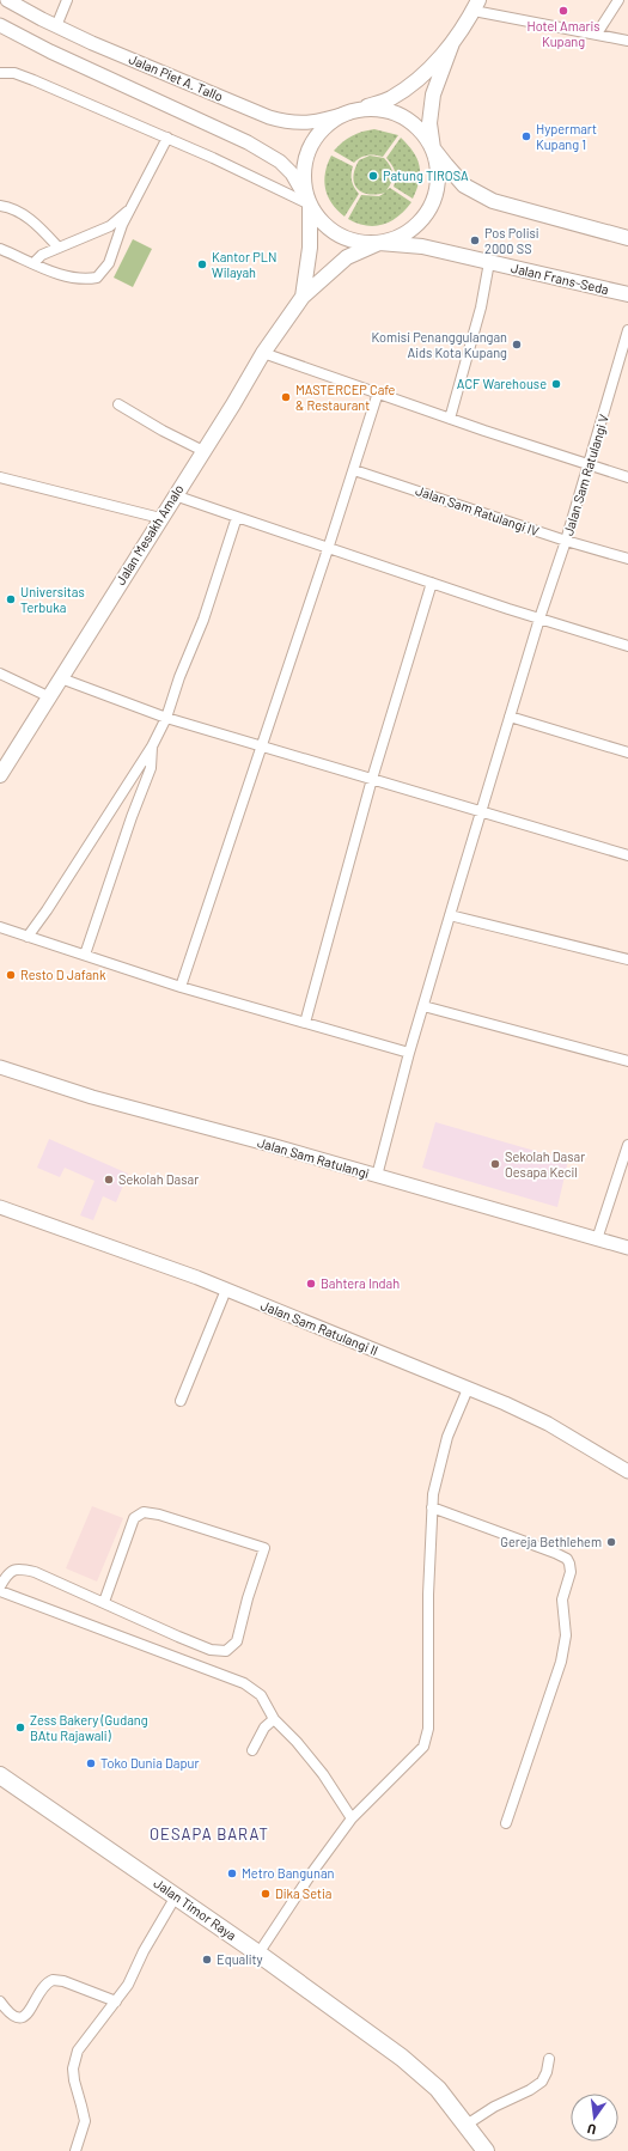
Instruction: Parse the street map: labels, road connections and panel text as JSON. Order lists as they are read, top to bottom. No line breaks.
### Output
{"streets":{"highway":["Jalan Timor Raya"],"main road":["Jalan Piet A. Tallo","Jalan Frans-Seda","Jalan Mesakh Amalo","Jalan Sam Ratulangi","Jalan Sam Ratulangi II"],"street":["Jalan Sam Ratulangi V","Jalan Sam Ratulangi IV"]},"crossings":[["Jalan Piet A. Tallo","Jalan Frans-Seda"],["Jalan Piet A. Tallo","Jalan Mesakh Amalo"],["Jalan Frans-Seda","Jalan Mesakh Amalo"],["Jalan Sam Ratulangi V","Jalan Sam Ratulangi IV"],["Jalan Sam Ratulangi V","Jalan Sam Ratulangi"]],"districts":["OESAPA BARAT"],"places":["Hotel Amaris Kupang","Hypermart Kupang 1","Patung TIROSA","Pos Polisi 2000 SS","Kantor PLN Wilayah","Komisi Penanggulangan Aids Kota Kupang","ACF Warehouse","MASTERCEP Cafe & Restaurant","Universitas Terbuka","Resto D Jafank","Sekolah Dasar Oesapa Kecil","Sekolah Dasar","Bahtera Indah","Gereja Bethlehem","Zess Bakery (Gudang BAtu Rajawali)","Toko Dunia Dapur","Metro Bangunan","Dika Setia","Equality"],"north":"bottom"}
